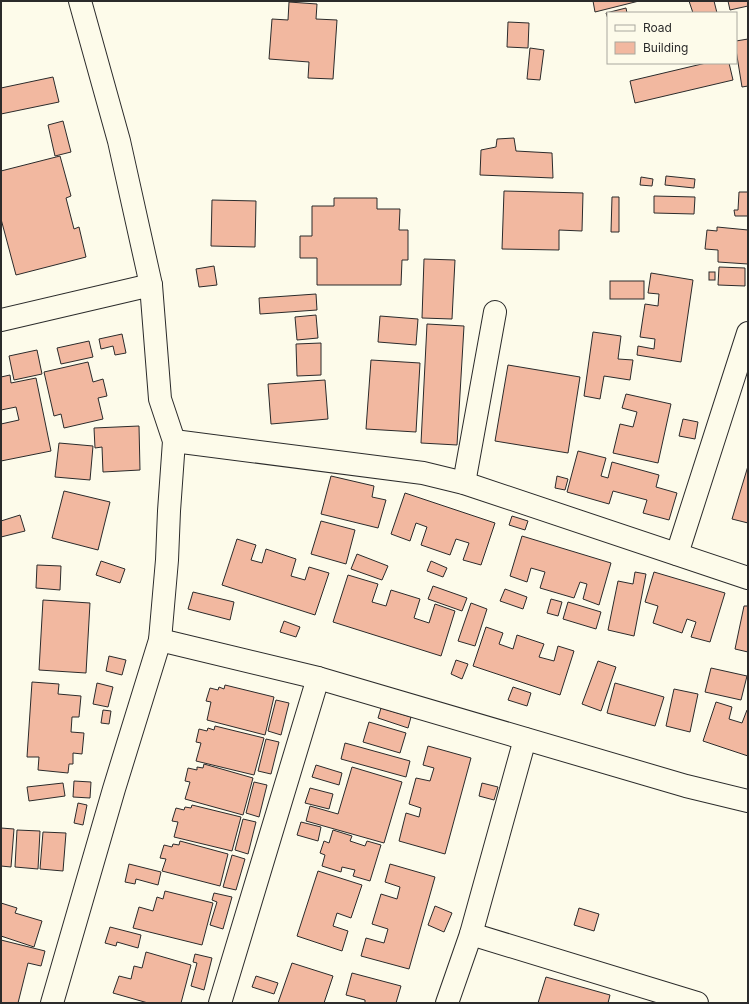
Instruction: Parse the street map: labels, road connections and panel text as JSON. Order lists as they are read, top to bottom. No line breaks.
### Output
{"legend":["Road","Building"]}
